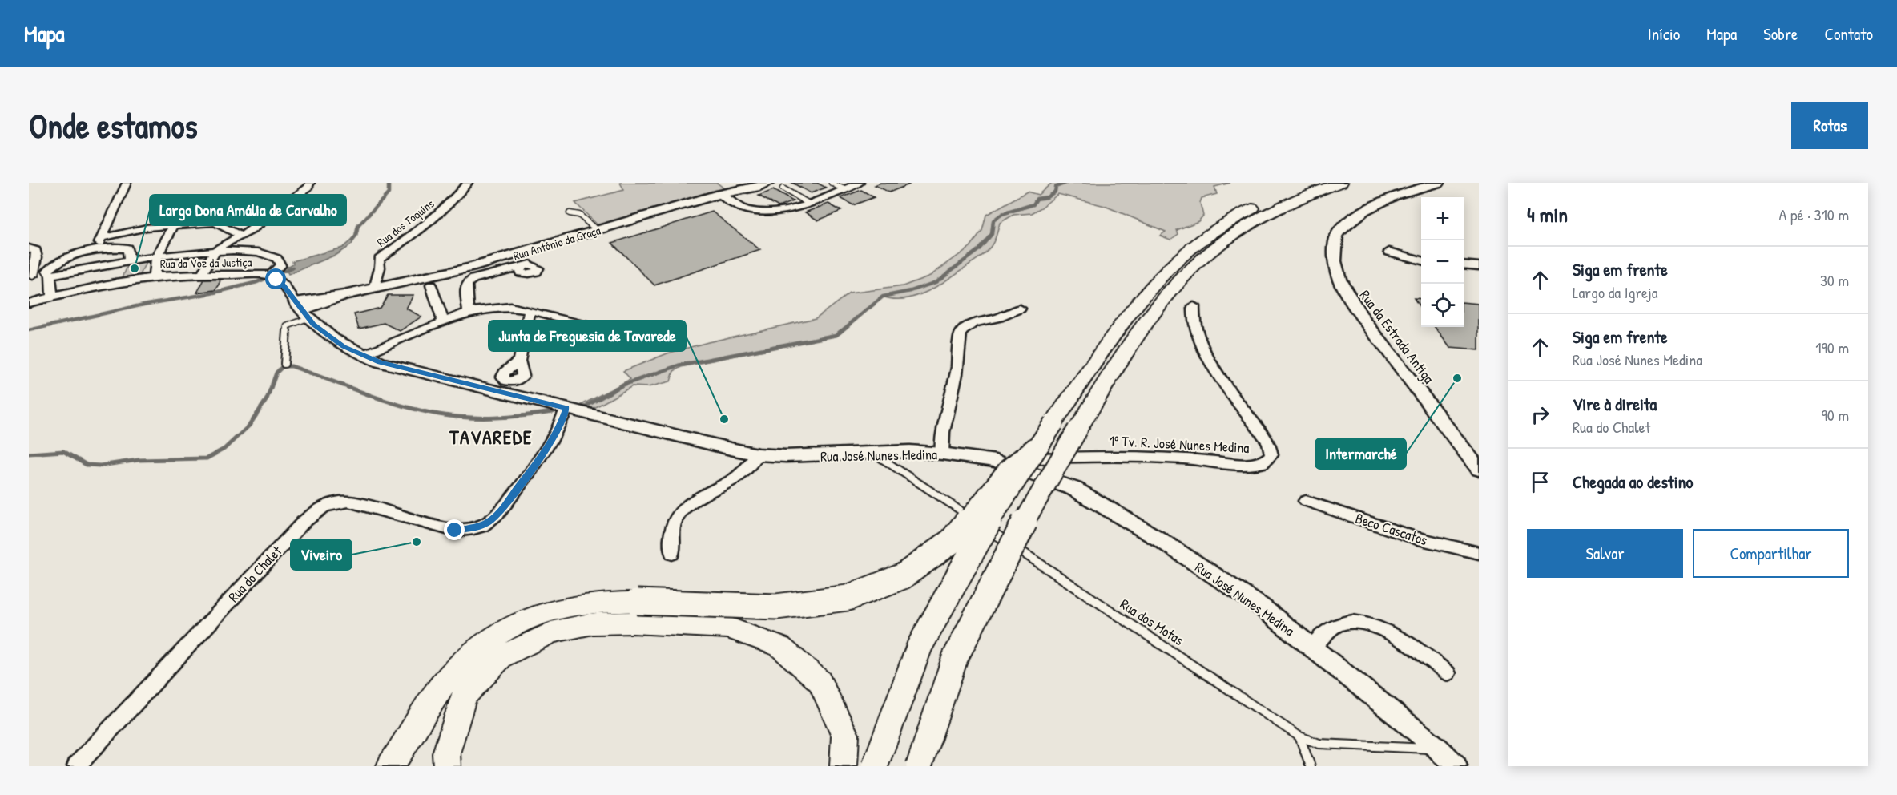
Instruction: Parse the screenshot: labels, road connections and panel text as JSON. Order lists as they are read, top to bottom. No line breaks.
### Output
{"streets":{"street":["Rua dos Toquins","Rua António da Graça","Rua da Voz da Justiça","Rua da Estrada Antiga","1ª Tv. R. José Nunes Medina","Rua José Nunes Medina","Beco Cascatos","Rua do Chalet"],"lane":["Rua dos Motas"]},"crossings":[["Rua dos Toquins","Rua António da Graça"],["Rua António da Graça","Rua José Nunes Medina"],["1ª Tv. R. José Nunes Medina","Rua José Nunes Medina"],["Rua José Nunes Medina","Rua do Chalet"],["Rua José Nunes Medina","Rua dos Motas"]],"districts":["TAVAREDE"],"places":["Largo Dona Amália de Carvalho","Intermarché","Junta de Freguesia de Tavarede","Viveiro"],"page":{"header":"Mapa","nav":["Início","Mapa","Sobre","Contato"],"buttons":["Rotas",["Salvar","Compartilhar"]],"title":"Onde estamos","heading":["4 min","A pé · 310 m"],"map_buttons":["+","−"],"list":[["Siga em frente","Largo da Igreja","30 m"],["Siga em frente","Rua José Nunes Medina","190 m"],["Vire à direita","Rua do Chalet","90 m"],"Chegada ao destino"]}}
